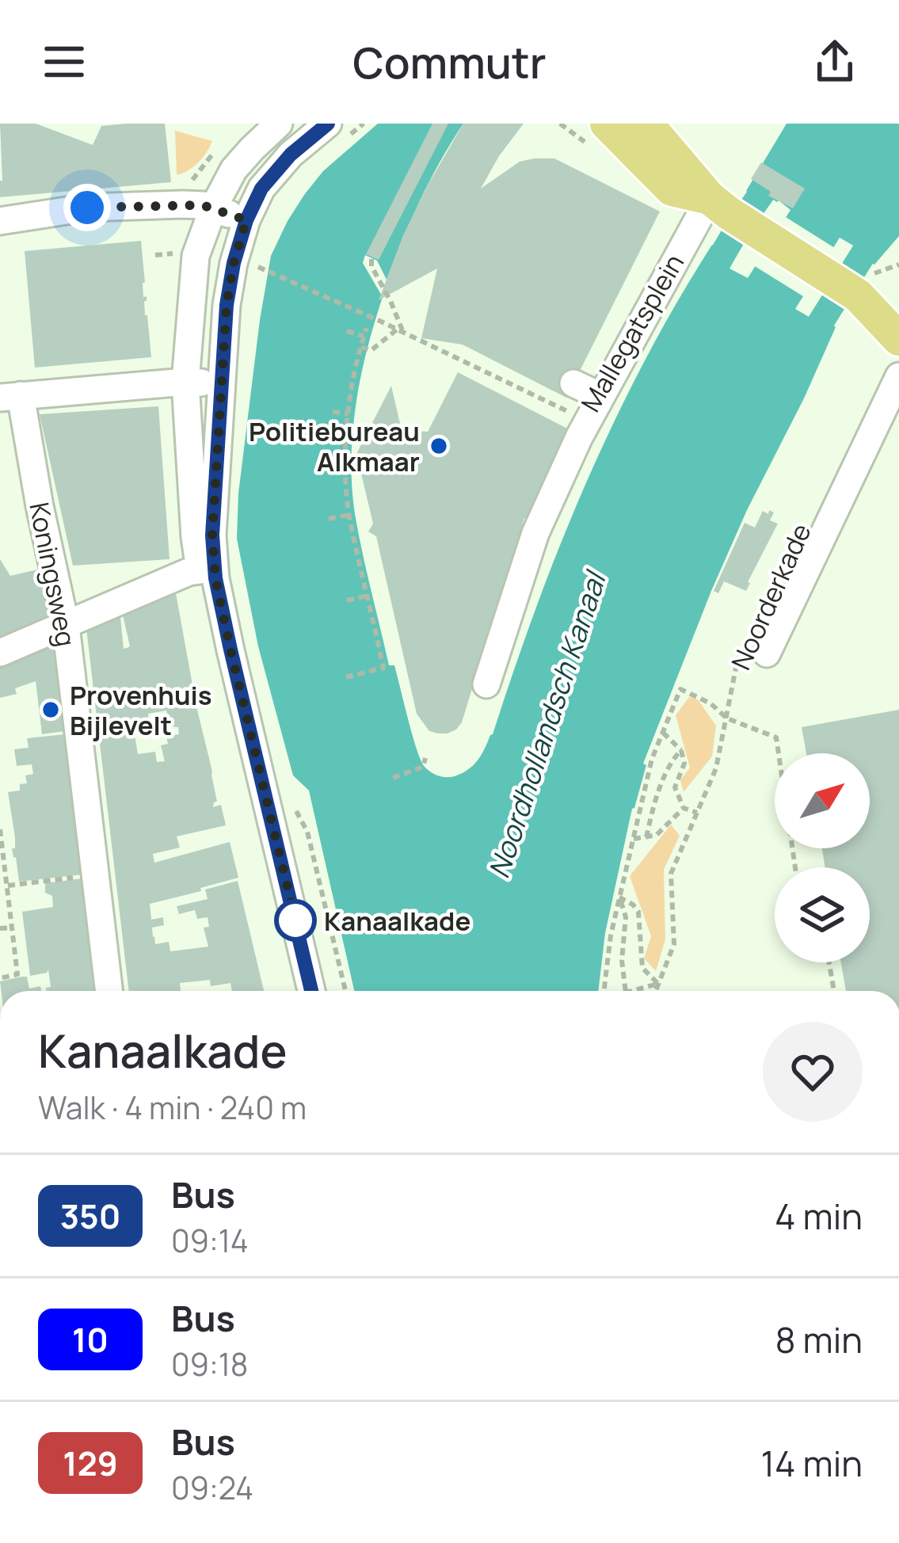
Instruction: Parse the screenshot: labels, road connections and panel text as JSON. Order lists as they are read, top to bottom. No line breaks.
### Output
{"streets":{"street":["Mallegatsplein","Koningsweg","Noorderkade"]},"water":["Noordhollandsch Kanaal"],"places":["Politiebureau Alkmaar","Provenhuis Bijlevelt","Kanaalkade"],"lines":["bus line 350"],"north":"top right","page":{"header":"Commutr","heading":["Kanaalkade","Walk · 4 min · 240 m"],"list":[{"mark":"350","name":"Bus","note":"09:14","value":"4 min"},{"mark":"10","name":"Bus","note":"09:18","value":"8 min"},{"mark":"129","name":"Bus","note":"09:24","value":"14 min"}]}}
